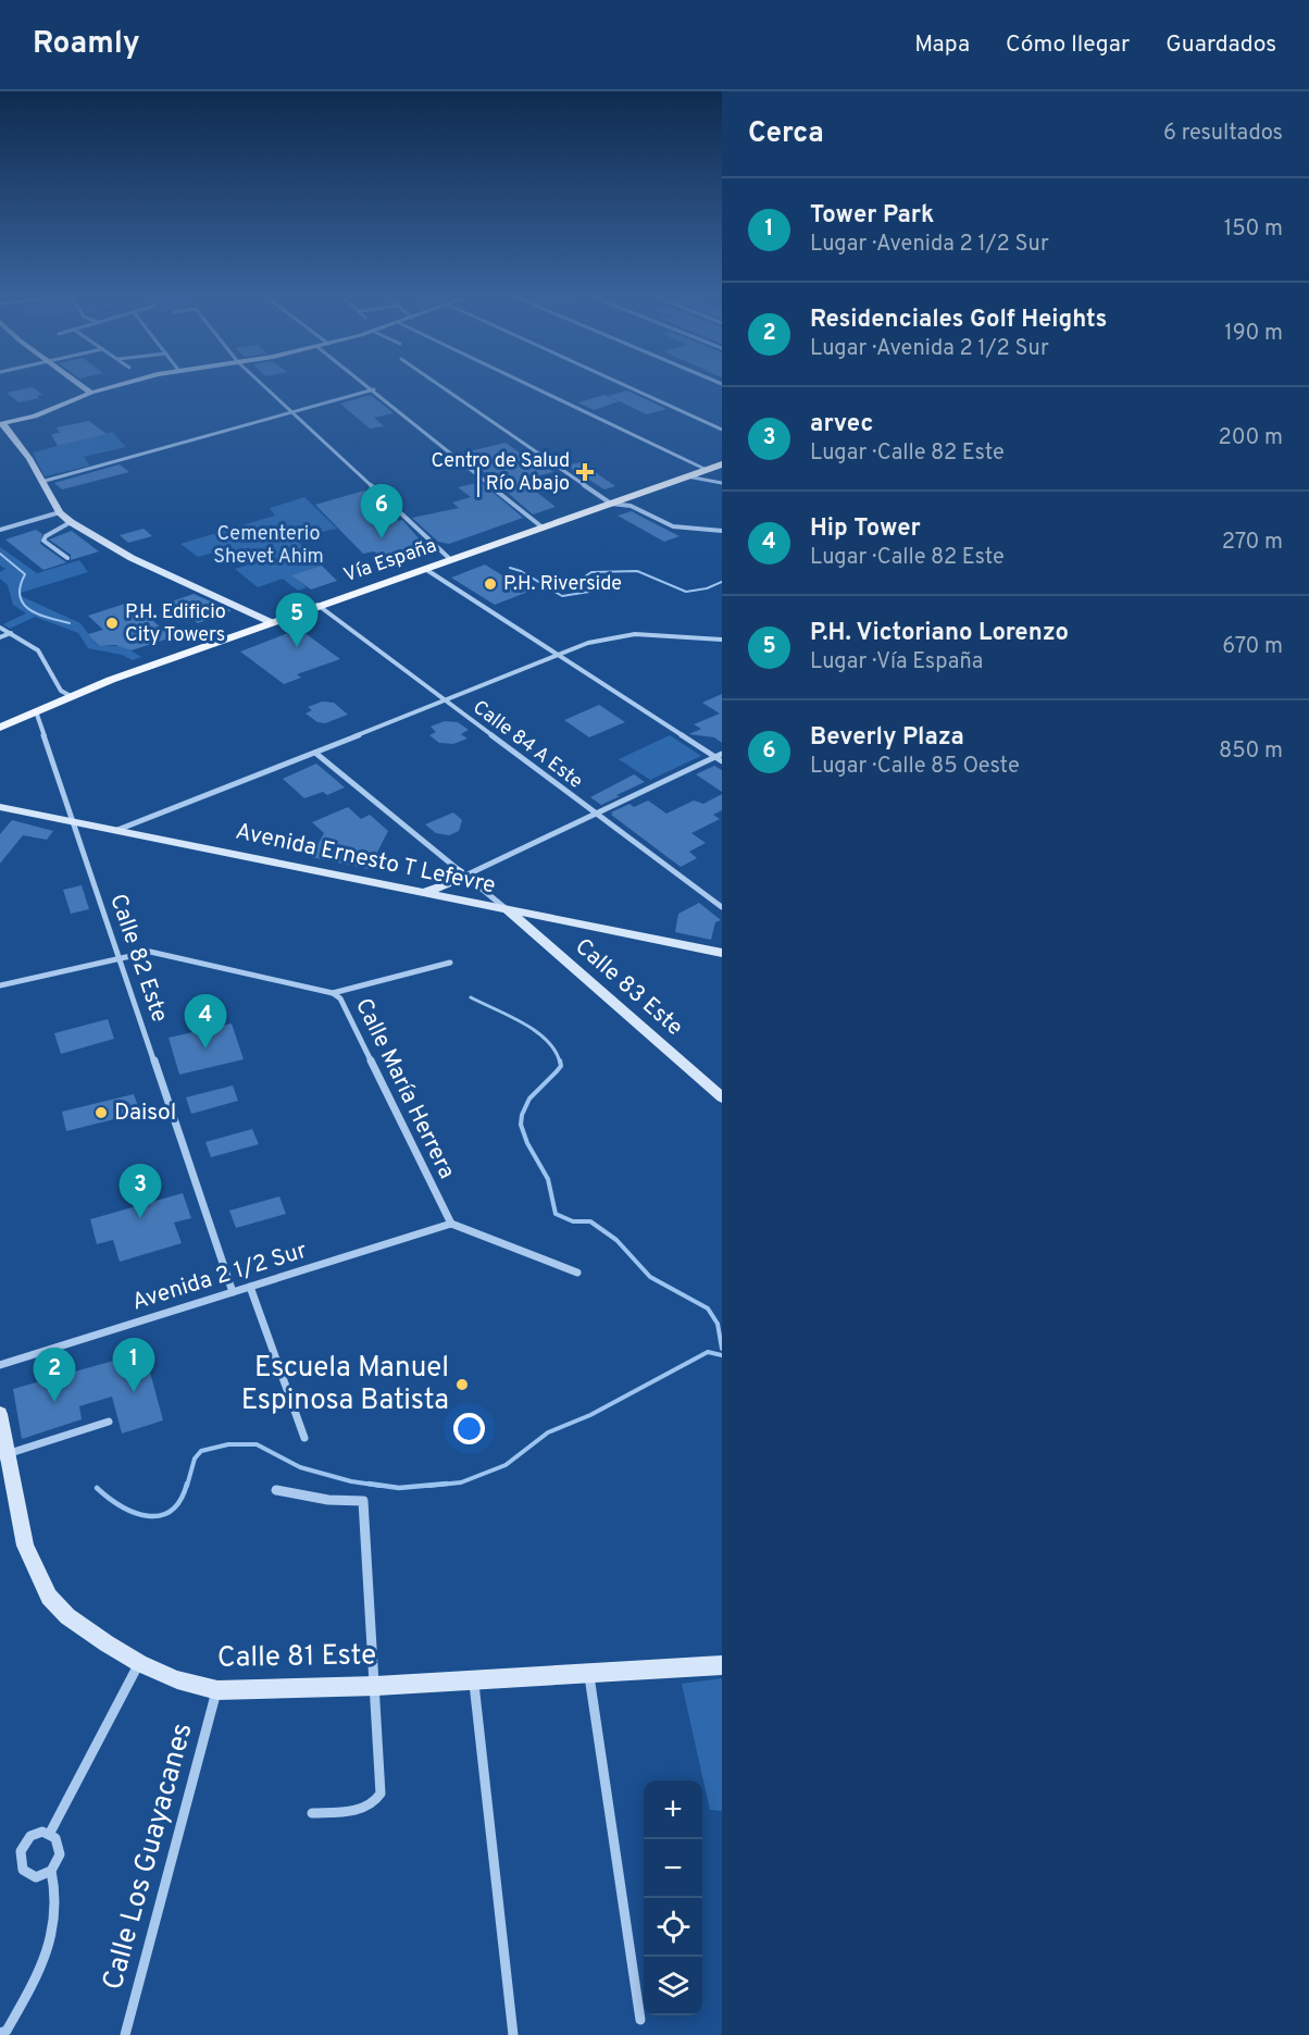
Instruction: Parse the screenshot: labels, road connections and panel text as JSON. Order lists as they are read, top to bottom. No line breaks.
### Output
{"streets":{"main road":["Vía España"],"street":["Calle 84 A Este","Avenida Ernesto T Lefevre","Calle 82 Este","Calle 83 Este","Calle María Herrera","Avenida 2 1/2 Sur","Calle 81 Este","Calle Los Guayacanes"]},"crossings":[["Vía España","Calle 84 A Este"],["Vía España","Calle 82 Este"],["Avenida Ernesto T Lefevre","Calle 82 Este"],["Avenida Ernesto T Lefevre","Calle 83 Este"],["Calle 82 Este","Calle María Herrera"],["Calle 82 Este","Avenida 2 1/2 Sur"],["Calle María Herrera","Avenida 2 1/2 Sur"],["Calle 81 Este","Calle Los Guayacanes"]],"parks":["Cementerio Shevet Ahim"],"places":{"health":["Centro de Salud | Río Abajo"],"other":["P.H. Riverside","P.H. Edificio City Towers","Daisol","Escuela Manuel Espinosa Batista"]},"page":{"header":"Roamly","nav":["Mapa","Cómo llegar","Guardados"],"heading":["Cerca","6 resultados"],"list":[{"mark":"1","name":"Tower Park","note":"Lugar · Avenida 2 1/2 Sur","value":"150 m"},{"mark":"2","name":"Residenciales Golf Heights","note":"Lugar · Avenida 2 1/2 Sur","value":"190 m"},{"mark":"3","name":"arvec","note":"Lugar · Calle 82 Este","value":"200 m"},{"mark":"4","name":"Hip Tower","note":"Lugar · Calle 82 Este","value":"270 m"},{"mark":"5","name":"P.H. Victoriano Lorenzo","note":"Lugar · Vía España","value":"670 m"},{"mark":"6","name":"Beverly Plaza","note":"Lugar · Calle 85 Oeste","value":"850 m"}],"pins":["6","5","4","3","1","2"],"map_buttons":["+","−"]}}
